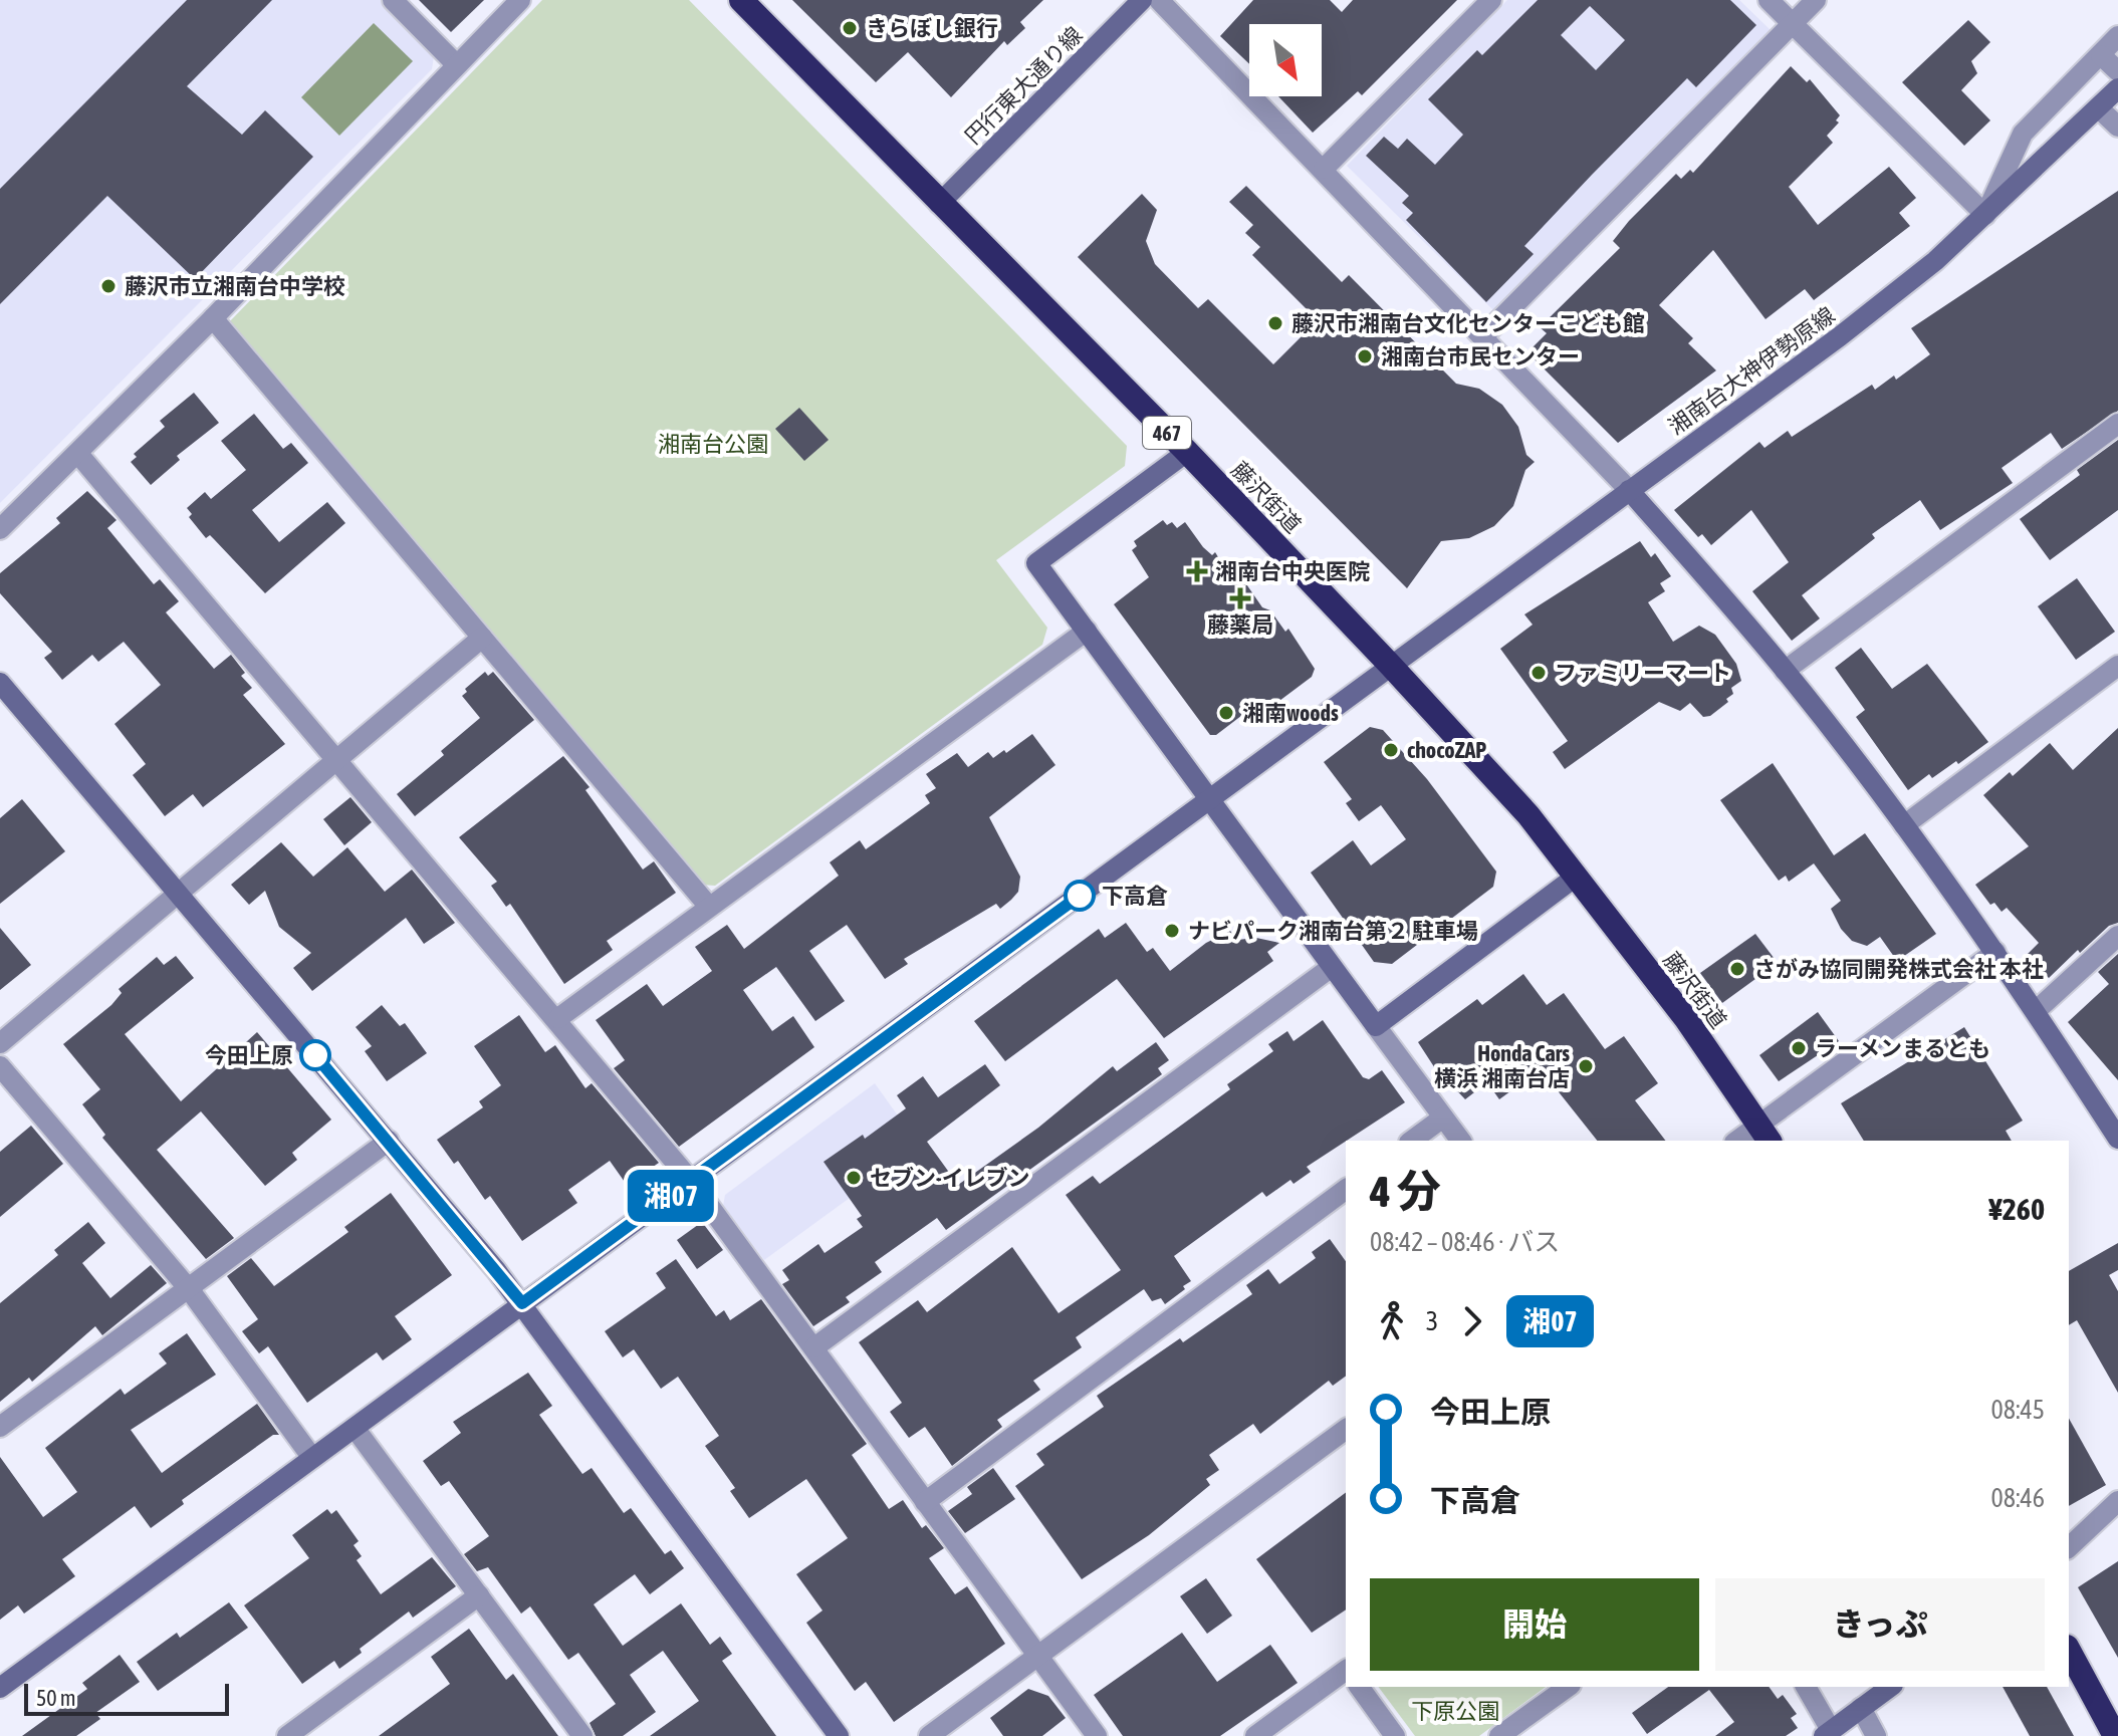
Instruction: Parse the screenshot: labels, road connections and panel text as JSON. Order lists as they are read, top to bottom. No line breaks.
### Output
{"streets":{"highway":["467","藤沢街道"],"street":["円行東大通り線","湘南台大神伊勢原線"]},"crossings":[["円行東大通り線","藤沢街道"],["湘南台大神伊勢原線","藤沢街道"]],"parks":["湘南台公園","下原公園"],"places":{"other":["きらぼし銀行","藤沢市立湘南台中学校","藤沢市湘南台文化センターこども館","湘南台市民センター","ファミリーマート","湘南woods","chocoZAP","下高倉","ナビパーク湘南台第２ 駐車場","さがみ協同開発株式会社 本社","ラーメンまるとも","今田上原","Honda Cars 横浜 湘南台店","セブン-イレブン"],"health":["湘南台中央医院","藤薬局"]},"lines":["bus line 湘07"],"scale_bar":"50 m","north":"bottom right","page":{"on_map":"湘07","heading":["4 分","08:42 – 08:46 · バス","¥260"],"legs":["3","湘07"],"list":[{"name":"今田上原","value":"08:45"},{"name":"下高倉","value":"08:46"}],"buttons":["開始","きっぷ"],"scale":"50 m"}}
